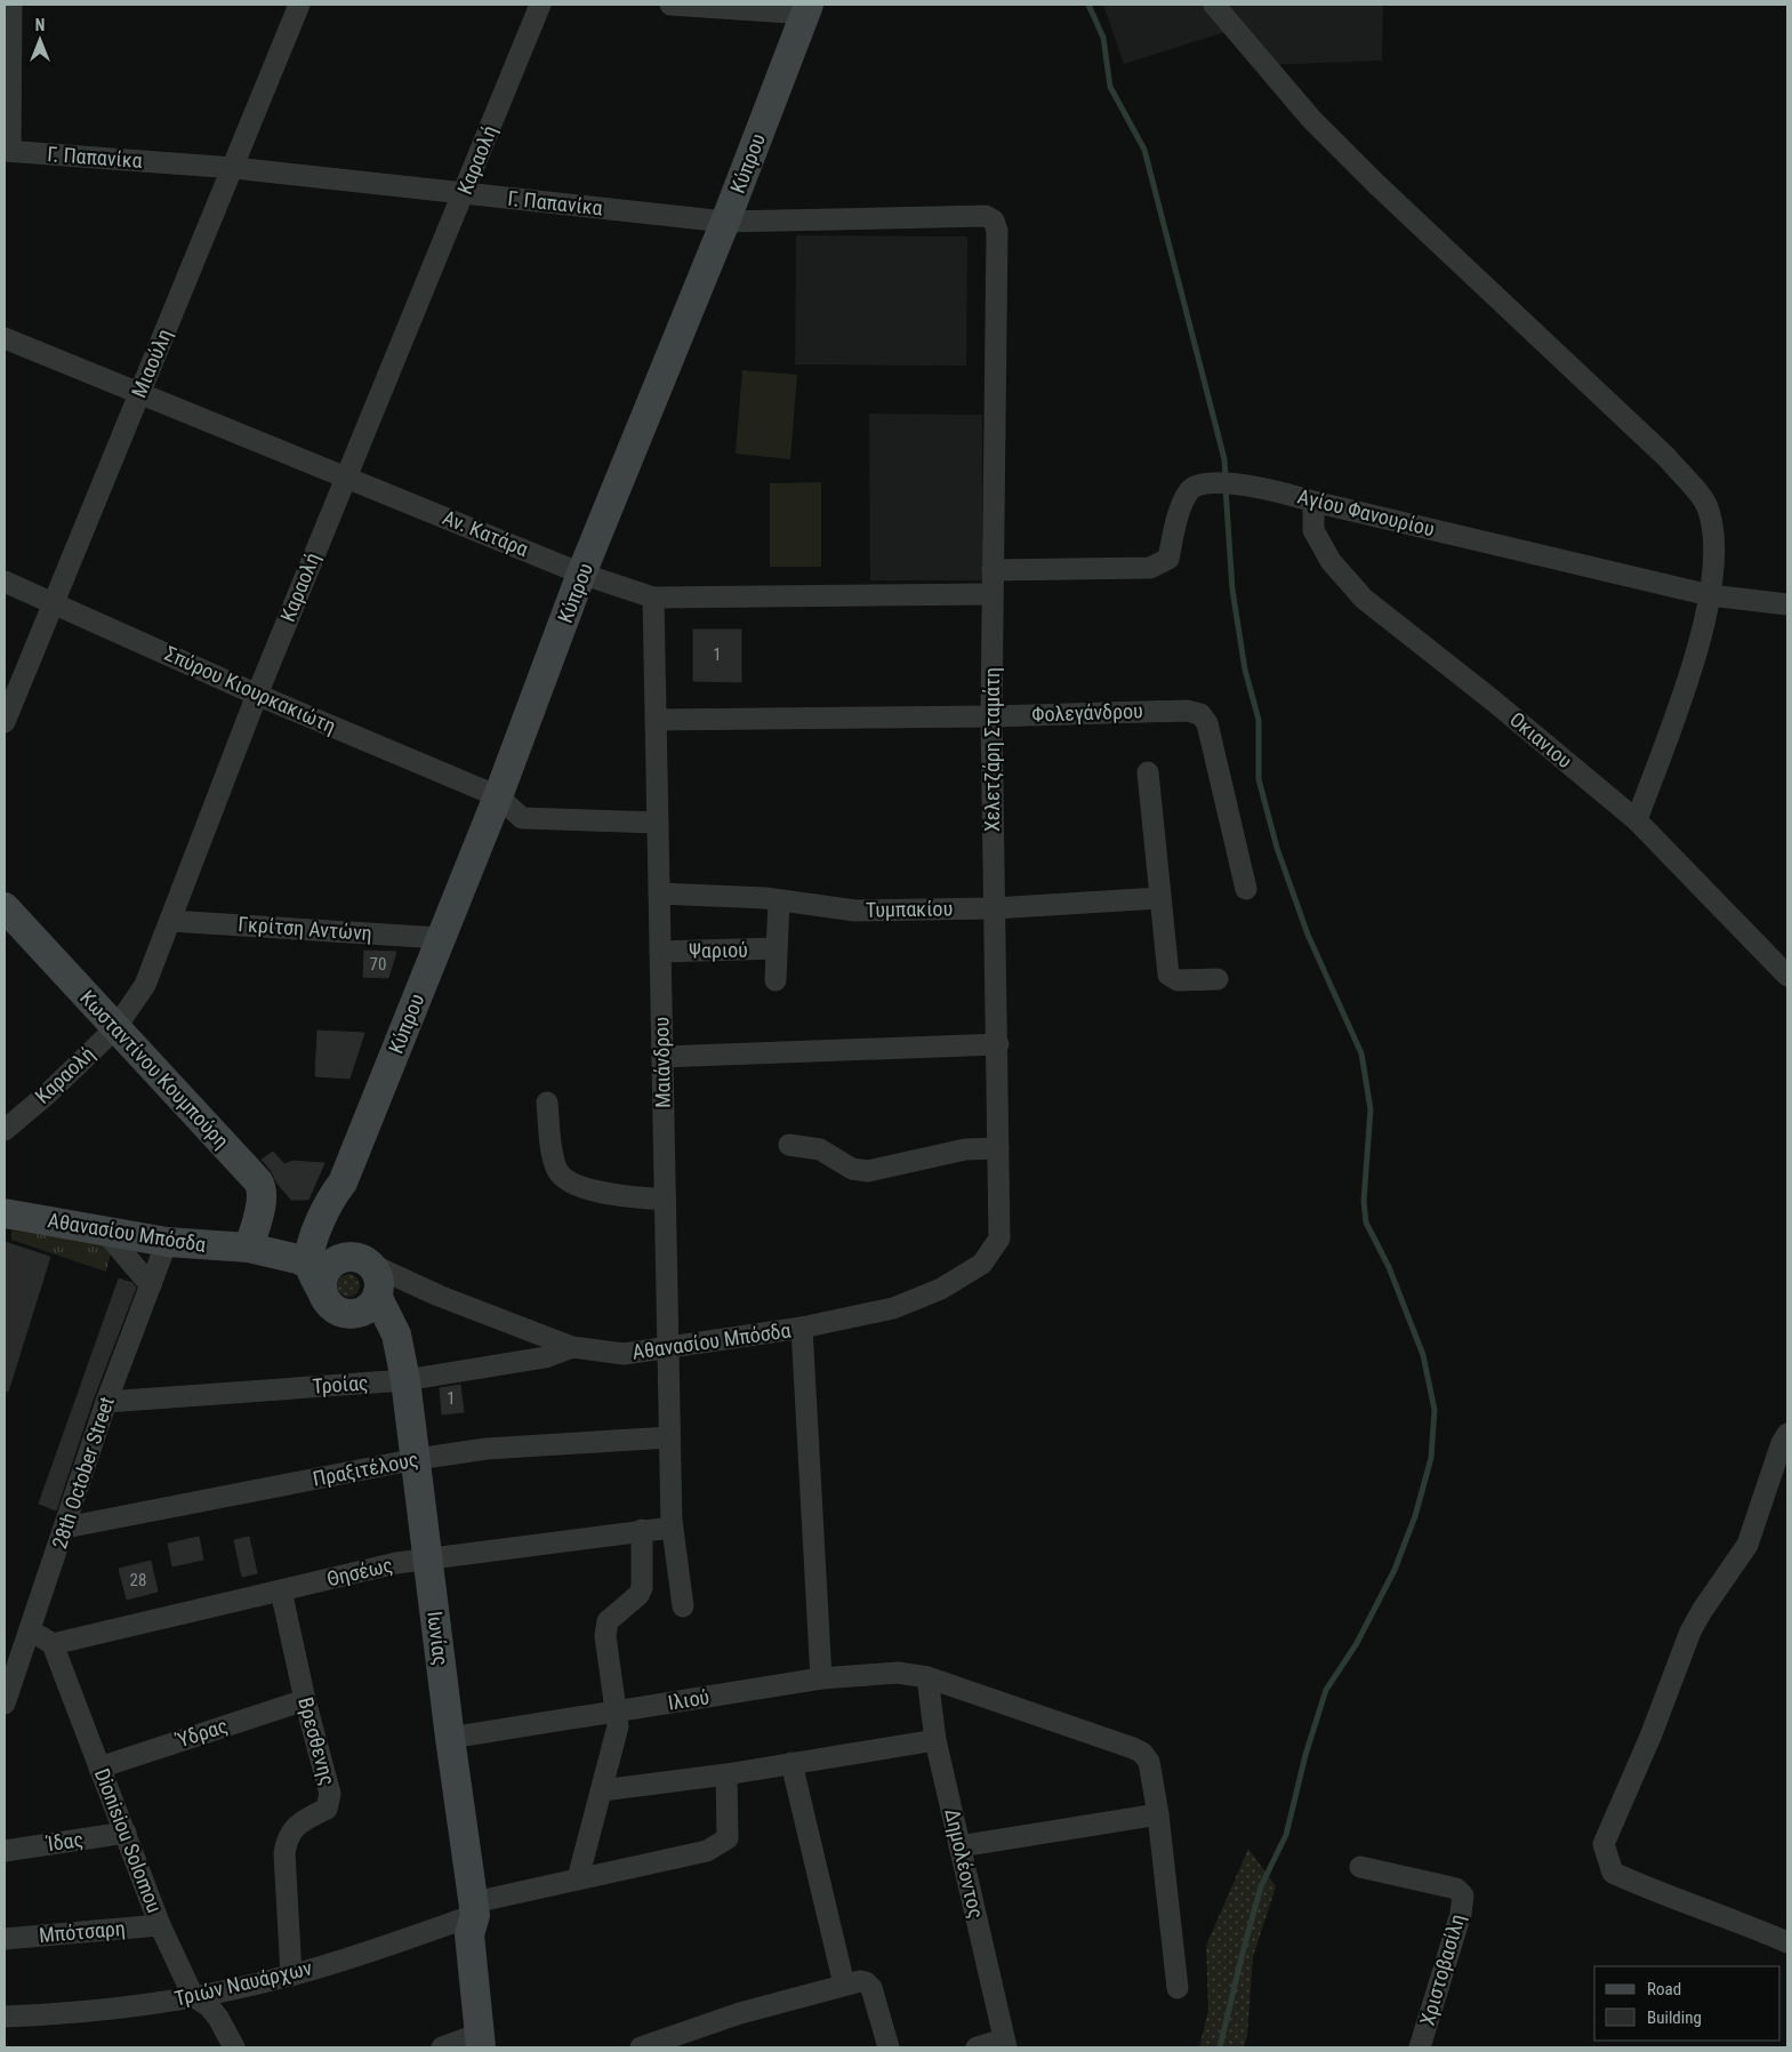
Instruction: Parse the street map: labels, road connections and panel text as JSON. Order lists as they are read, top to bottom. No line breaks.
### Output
{"streets":{"street":["Γ. Παπανίκα","Καραολή","Κύπρου","Μιαούλη","Αγίου Φανουρίου","Αν. Κατάρα","Σπύρου Κιουρκακιώτη","Φολεγάνδρου","Οκιανιου","Χελετζάρη Σταμάτη","Τυμπακίου","Γκρίτση Αντώνη","Ψαριού","Μαιάνδρου","Κωσταντίνου Κουμπούρη","Αθανασίου Μπόσδα","Τροίας","Πραξιτέλους","28th October Street","Θησέως","Ιωνίας","Ιλιού","Ύδρας","Βρεσθενης","Dionisiou Solomou","Ίδας","Δημολέοντος","Μπότσαρη","Χριστοβασίλη","Τριών Ναυάρχων"]},"crossings":[["Γ. Παπανίκα","Καραολή"],["Γ. Παπανίκα","Κύπρου"],["Γ. Παπανίκα","Μιαούλη"],["Γ. Παπανίκα","Χελετζάρη Σταμάτη"],["Καραολή","Αν. Κατάρα"],["Καραολή","Σπύρου Κιουρκακιώτη"],["Καραολή","Γκρίτση Αντώνη"],["Καραολή","Κωσταντίνου Κουμπούρη"],["Κύπρου","Αν. Κατάρα"],["Κύπρου","Σπύρου Κιουρκακιώτη"],["Κύπρου","Γκρίτση Αντώνη"],["Κύπρου","Αθανασίου Μπόσδα"],["Κύπρου","Ιωνίας"],["Μιαούλη","Αν. Κατάρα"],["Μιαούλη","Σπύρου Κιουρκακιώτη"],["Αγίου Φανουρίου","Οκιανιου"],["Αγίου Φανουρίου","Χελετζάρη Σταμάτη"],["Αν. Κατάρα","Χελετζάρη Σταμάτη"],["Αν. Κατάρα","Μαιάνδρου"],["Σπύρου Κιουρκακιώτη","Μαιάνδρου"],["Φολεγάνδρου","Χελετζάρη Σταμάτη"],["Φολεγάνδρου","Μαιάνδρου"],["Χελετζάρη Σταμάτη","Τυμπακίου"],["Χελετζάρη Σταμάτη","Αθανασίου Μπόσδα"],["Τυμπακίου","Μαιάνδρου"],["Ψαριού","Μαιάνδρου"],["Μαιάνδρου","Αθανασίου Μπόσδα"],["Μαιάνδρου","Πραξιτέλους"],["Μαιάνδρου","Θησέως"],["Κωσταντίνου Κουμπούρη","Αθανασίου Μπόσδα"],["Αθανασίου Μπόσδα","Τροίας"],["Αθανασίου Μπόσδα","28th October Street"],["Αθανασίου Μπόσδα","Ιωνίας"],["Τροίας","28th October Street"],["Τροίας","Ιωνίας"],["Πραξιτέλους","28th October Street"],["Πραξιτέλους","Ιωνίας"],["Θησέως","Ιωνίας"],["Θησέως","Βρεσθενης"],["Θησέως","Dionisiou Solomou"],["Ιωνίας","Ιλιού"],["Ιωνίας","Τριών Ναυάρχων"],["Ιλιού","Δημολέοντος"],["Ύδρας","Βρεσθενης"],["Ύδρας","Dionisiou Solomou"],["Βρεσθενης","Τριών Ναυάρχων"],["Dionisiou Solomou","Ίδας"],["Dionisiou Solomou","Μπότσαρη"],["Dionisiou Solomou","Τριών Ναυάρχων"]],"house_numbers":["1","70","1","28"],"legend":["Road","Building"],"north":"top"}
